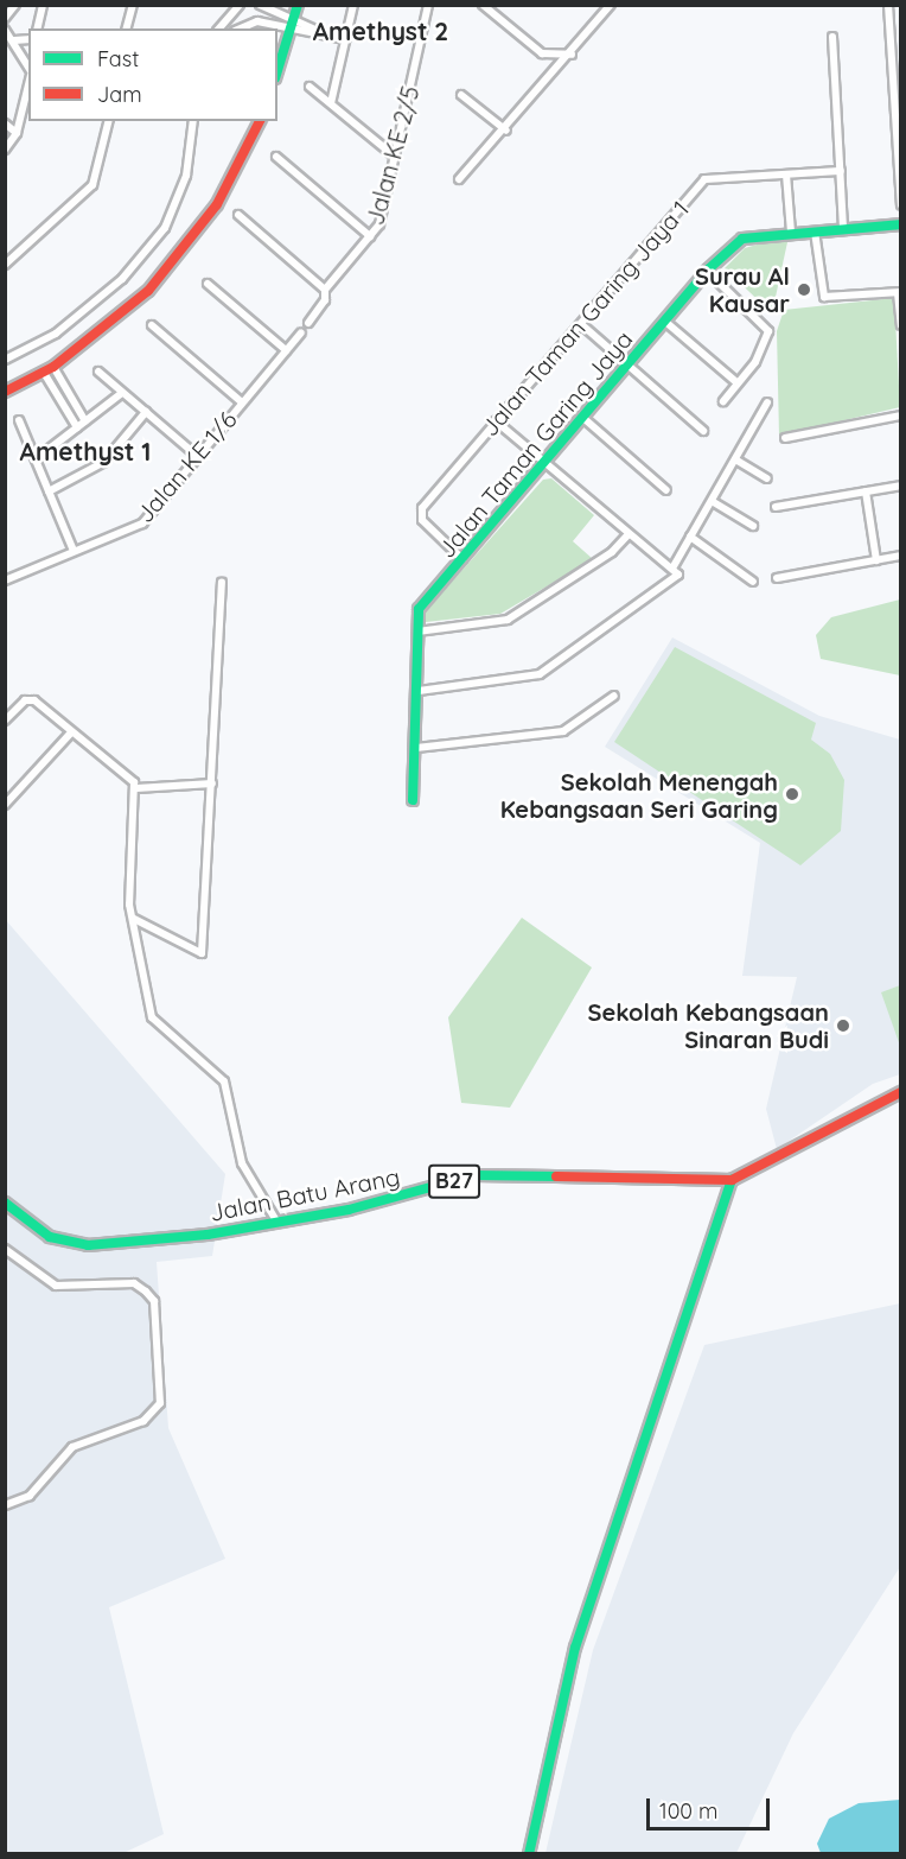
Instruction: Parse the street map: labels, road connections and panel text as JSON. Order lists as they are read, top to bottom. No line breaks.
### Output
{"streets":{"street":["Jalan KE 2/5","Jalan Taman Garing Jaya 1","Jalan Taman Garing Jaya","Jalan KE 1/6","B27","Jalan Batu Arang"]},"crossings":[["Jalan Taman Garing Jaya 1","Jalan Taman Garing Jaya"]],"districts":["Amethyst 2","Amethyst 1"],"places":["Surau Al Kausar","Sekolah Menengah Kebangsaan Seri Garing","Sekolah Kebangsaan Sinaran Budi"],"legend":["Fast","Jam"],"scale_bar":"100 m"}
